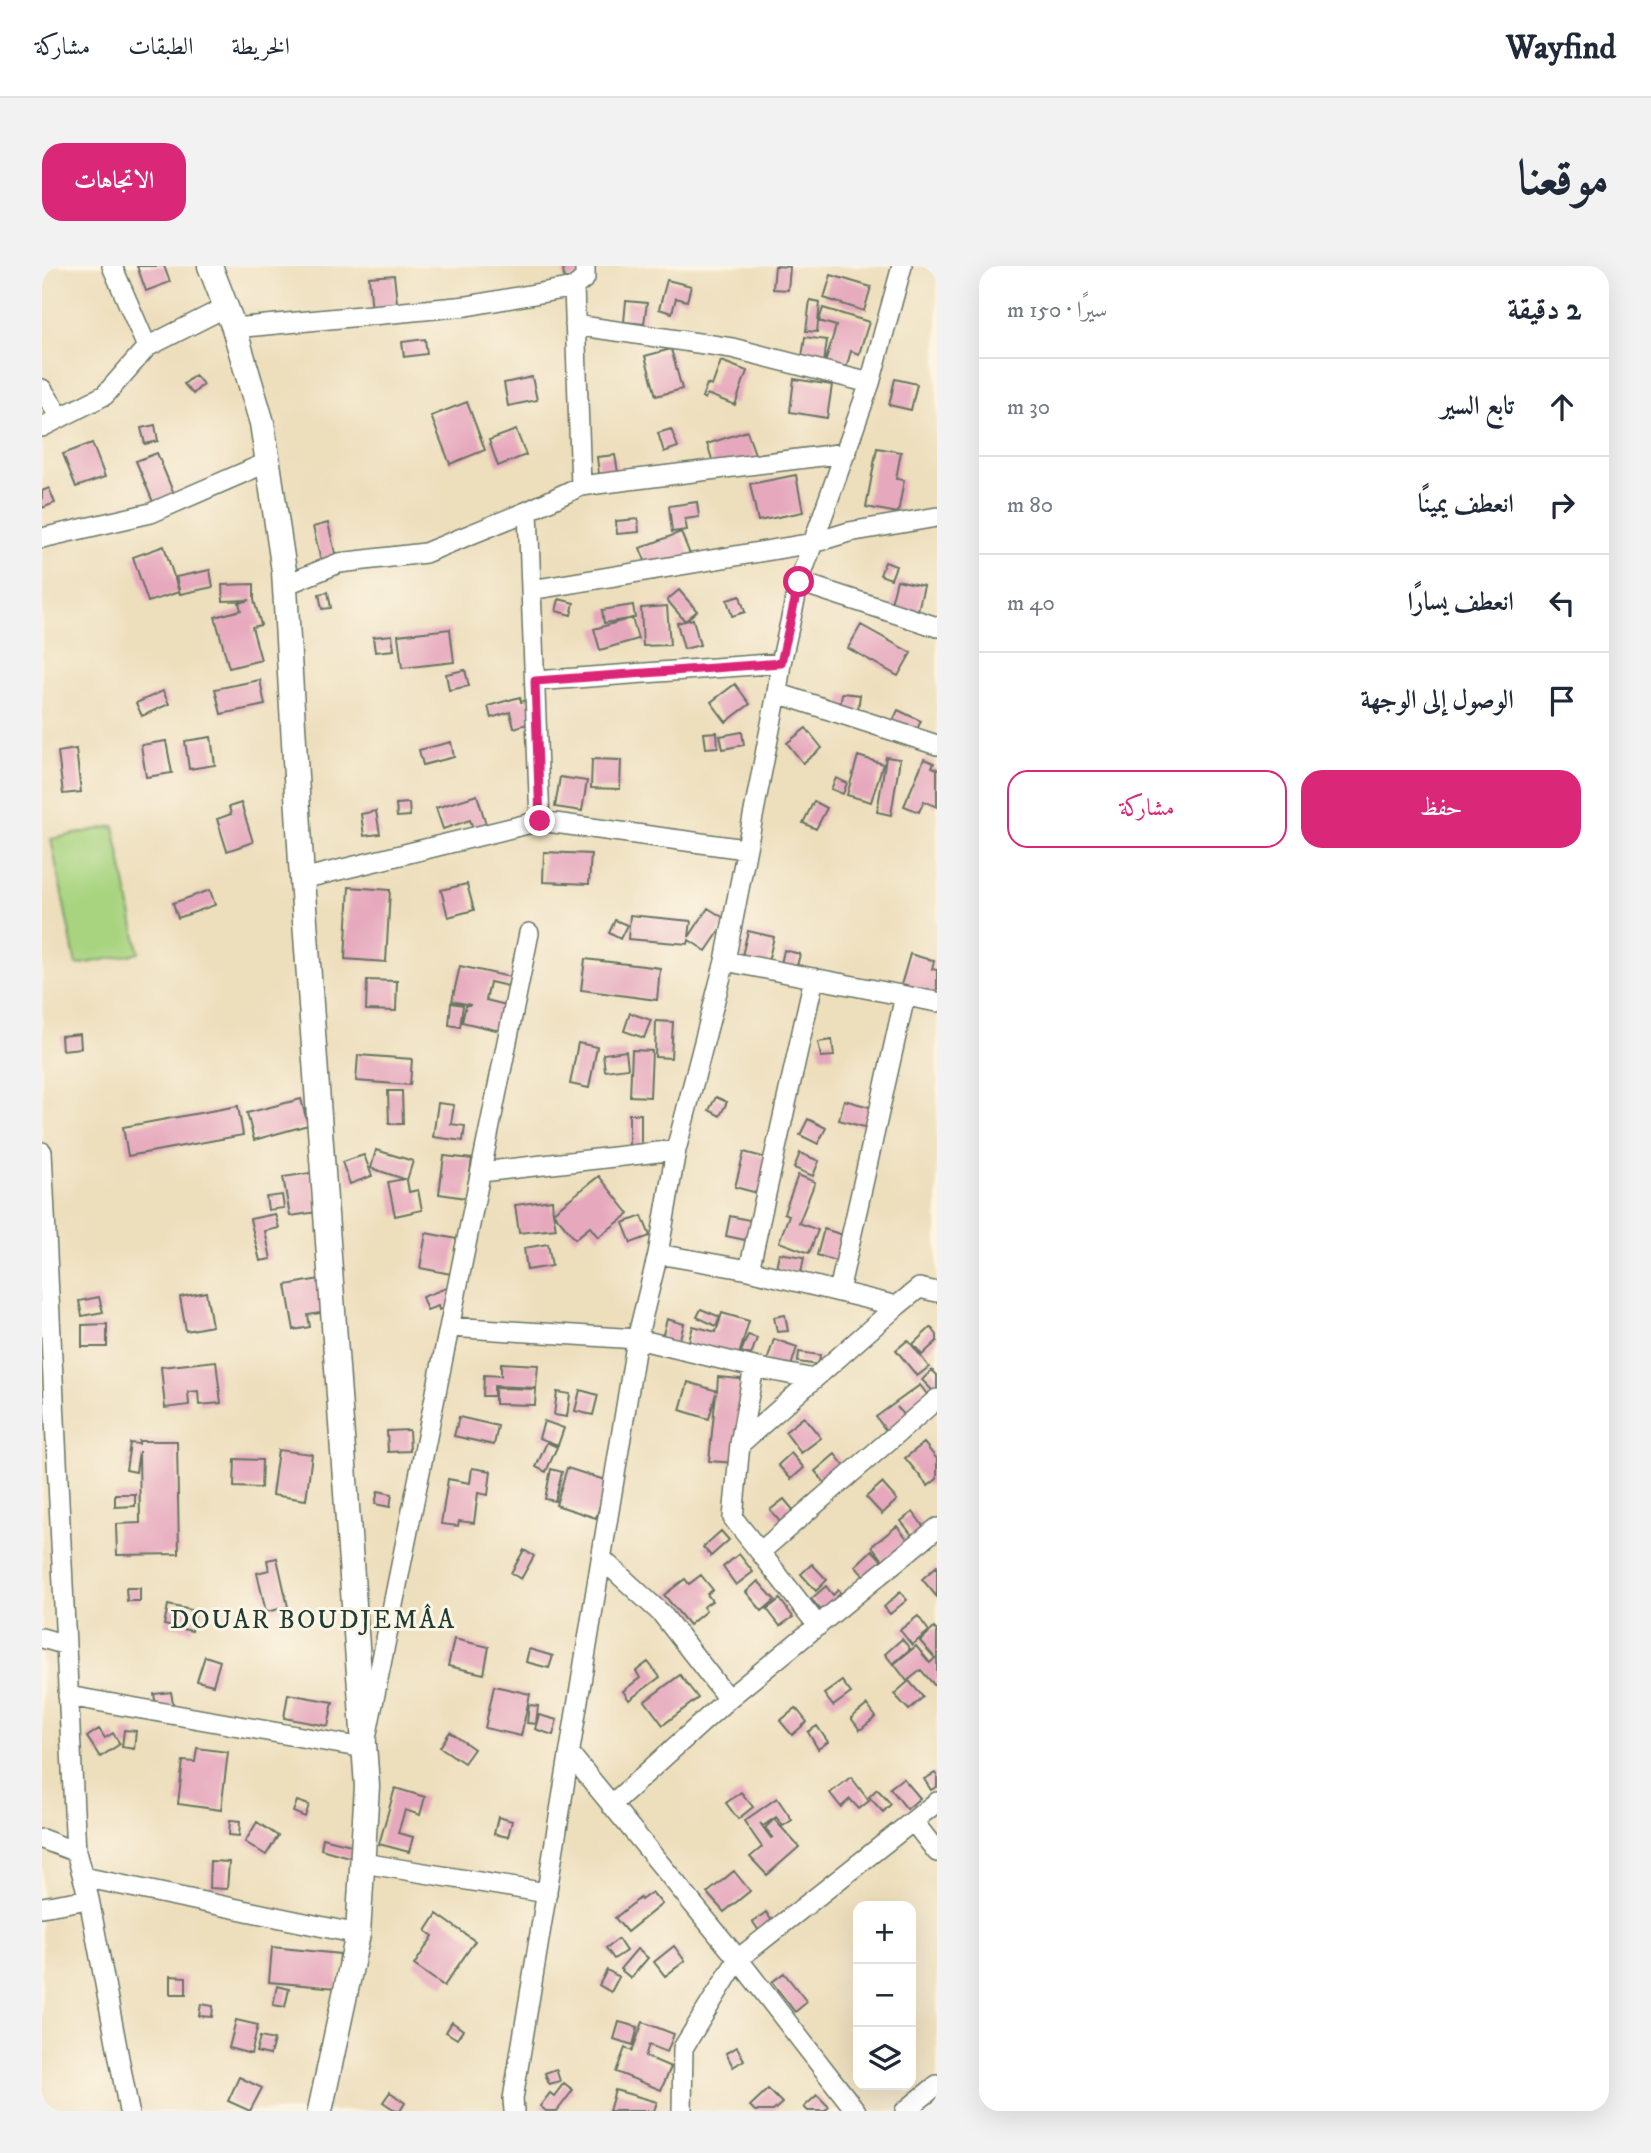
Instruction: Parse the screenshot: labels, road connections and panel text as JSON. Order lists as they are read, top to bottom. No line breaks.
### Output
{"districts":["DOUAR BOUDJEMÂA"],"page":{"header":"Wayfind","nav":["الخريطة","الطبقات","مشاركة"],"title":"موقعنا","buttons":["الاتجاهات",["حفظ","مشاركة"]],"heading":["2 دقيقة","سيرًا · 150 m"],"list":[["تابع السير","30 m"],["انعطف يمينًا","80 m"],["انعطف يسارًا","40 m"],"الوصول إلى الوجهة"],"map_buttons":["+","−"]}}
